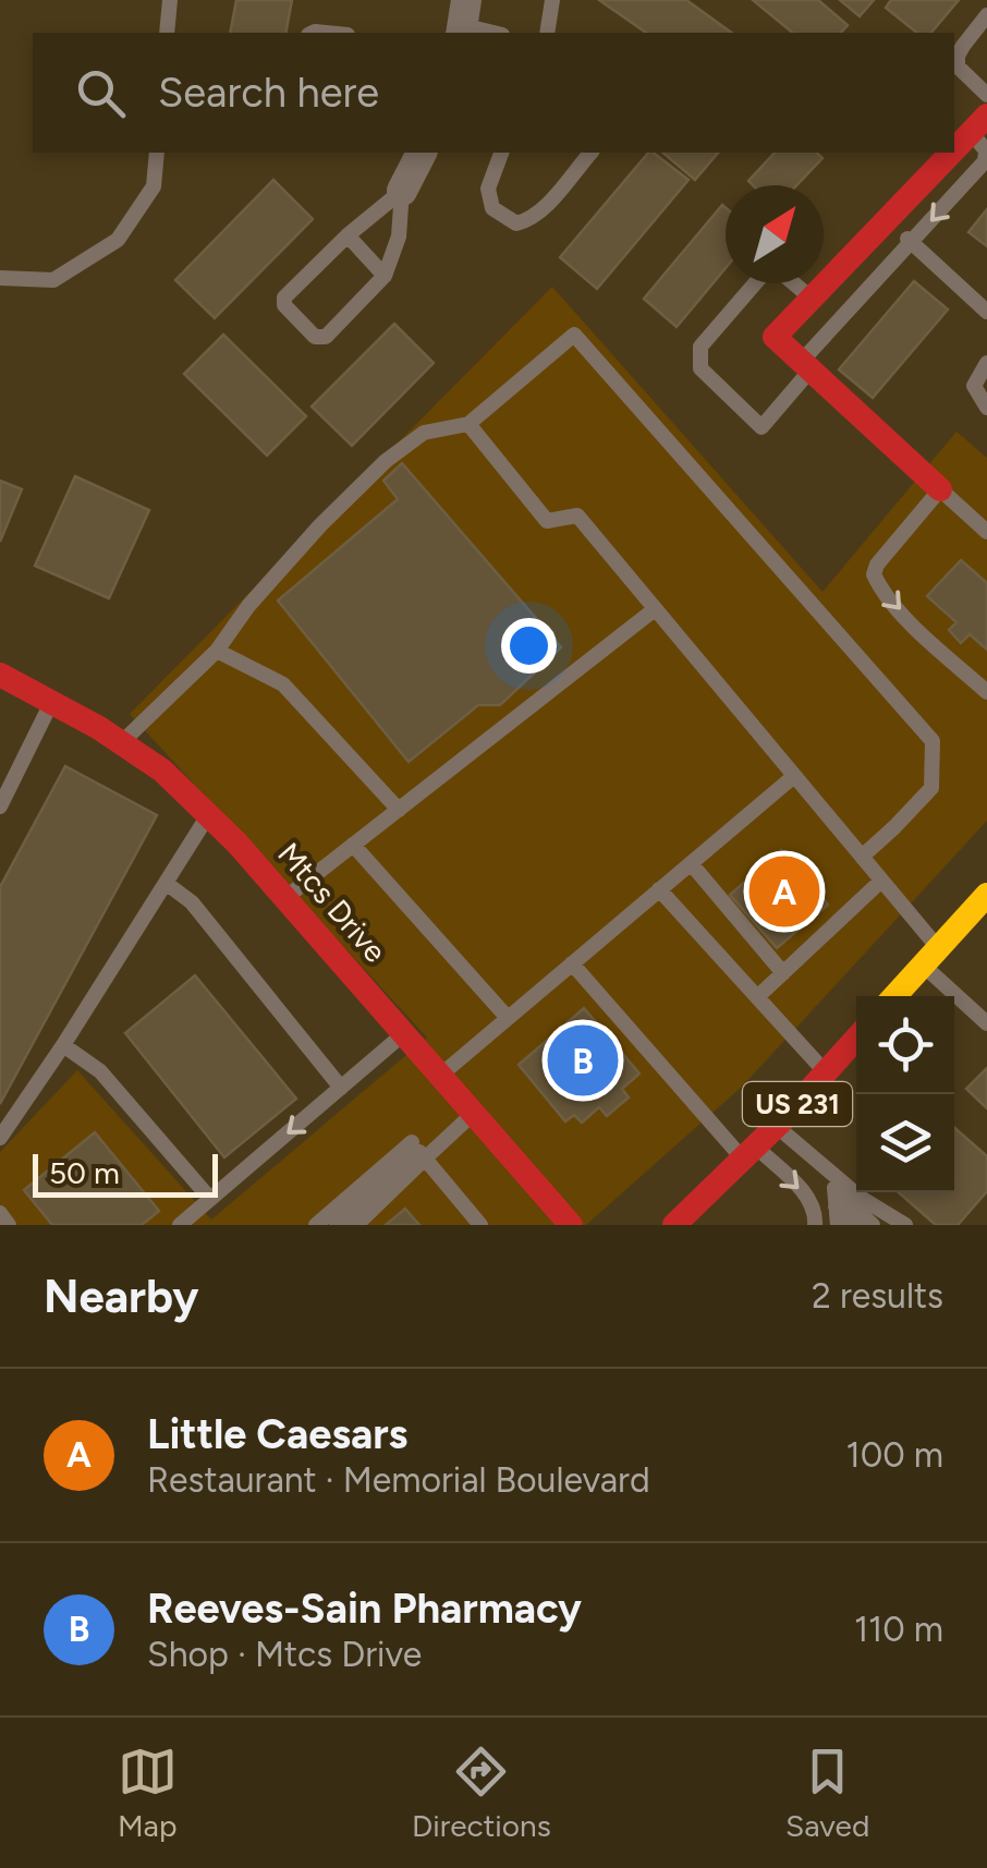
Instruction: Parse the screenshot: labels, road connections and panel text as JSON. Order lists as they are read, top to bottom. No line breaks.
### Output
{"streets":{"street":["Mtcs Drive","US 231"]},"scale_bar":"50 m","north":"top right","page":{"search":"Search here","pins":["A","B"],"scale":"50 m","heading":["Nearby","2 results"],"list":[{"mark":"A","name":"Little Caesars","note":"Restaurant · Memorial Boulevard","value":"100 m"},{"mark":"B","name":"Reeves-Sain Pharmacy","note":"Shop · Mtcs Drive","value":"110 m"}],"nav":["Map","Directions","Saved"]}}
